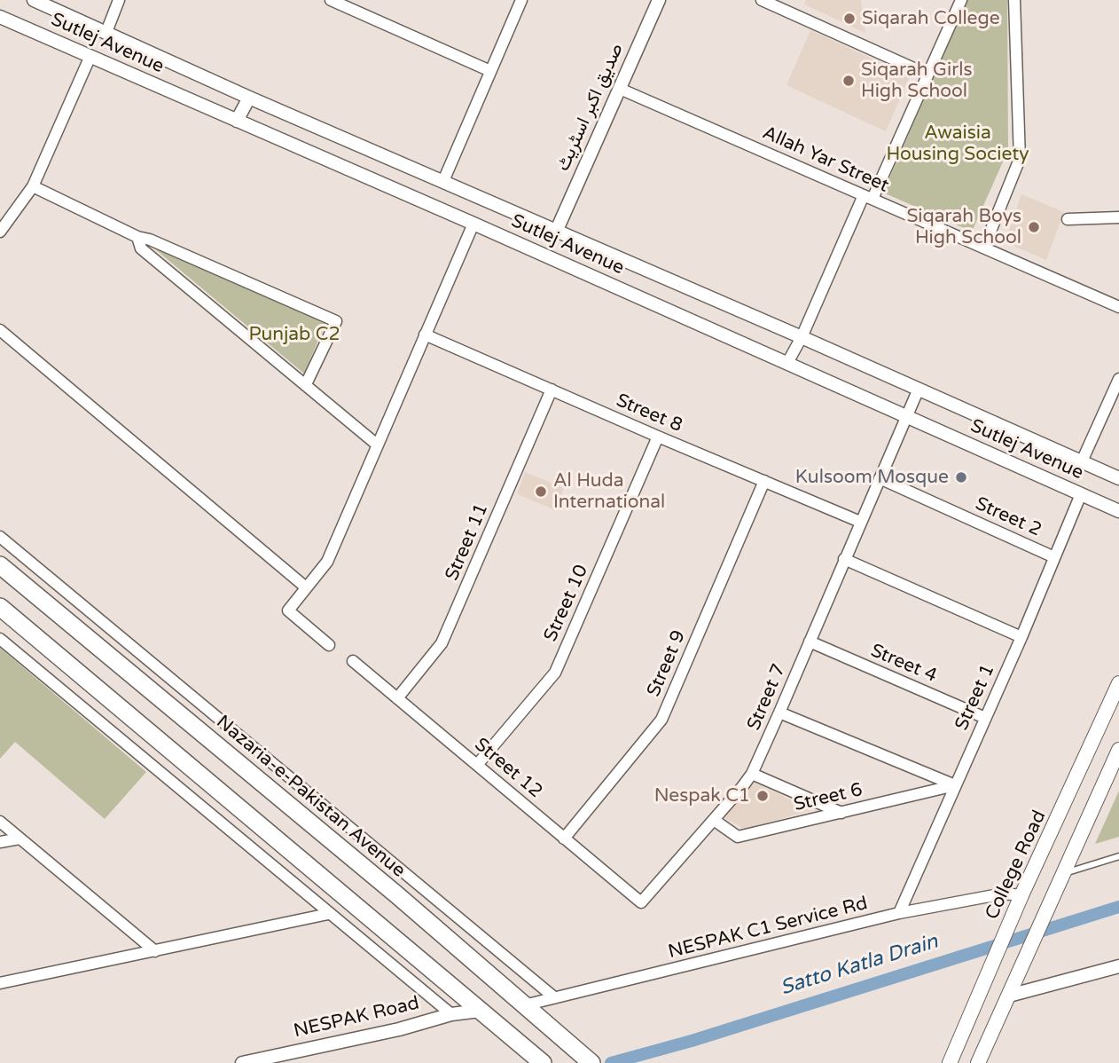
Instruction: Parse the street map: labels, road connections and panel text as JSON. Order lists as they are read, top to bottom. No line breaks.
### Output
{"streets":{"main road":["Nazaria-e-Pakistan Avenue","College Road"],"street":["Sutlej Avenue","صدیق اکبر اسٹریٹ","Allah Yar Street","Street 8","Street 2","Street 11","Street 10","Street 9","Street 4","Street 7","Street 1","Street 12","Street 6","NESPAK C1 Service Rd","NESPAK Road"]},"crossings":[["Sutlej Avenue","صدیق اکبر اسٹریٹ"],["Sutlej Avenue","Street 7"],["Sutlej Avenue","Street 1"],["صدیق اکبر اسٹریٹ","Allah Yar Street"],["Street 8","Street 11"],["Street 8","Street 10"],["Street 8","Street 9"],["Street 8","Street 7"],["Street 2","Street 7"],["Street 2","Street 1"],["Street 11","Street 12"],["Street 10","Street 12"],["Street 9","Street 12"],["Street 4","Street 7"],["Street 4","Street 1"],["Street 7","Street 12"],["Street 7","Street 6"],["Street 1","Street 6"],["Street 1","NESPAK C1 Service Rd"],["Nazaria-e-Pakistan Avenue","NESPAK C1 Service Rd"],["College Road","NESPAK C1 Service Rd"]],"water":["Satto Katla Drain"],"parks":["Awaisia Housing Society","Punjab C2"],"places":["Siqarah College","Siqarah Girls High School","Siqarah Boys High School","Kulsoom Mosque","Al Huda International","Nespak C1"]}
